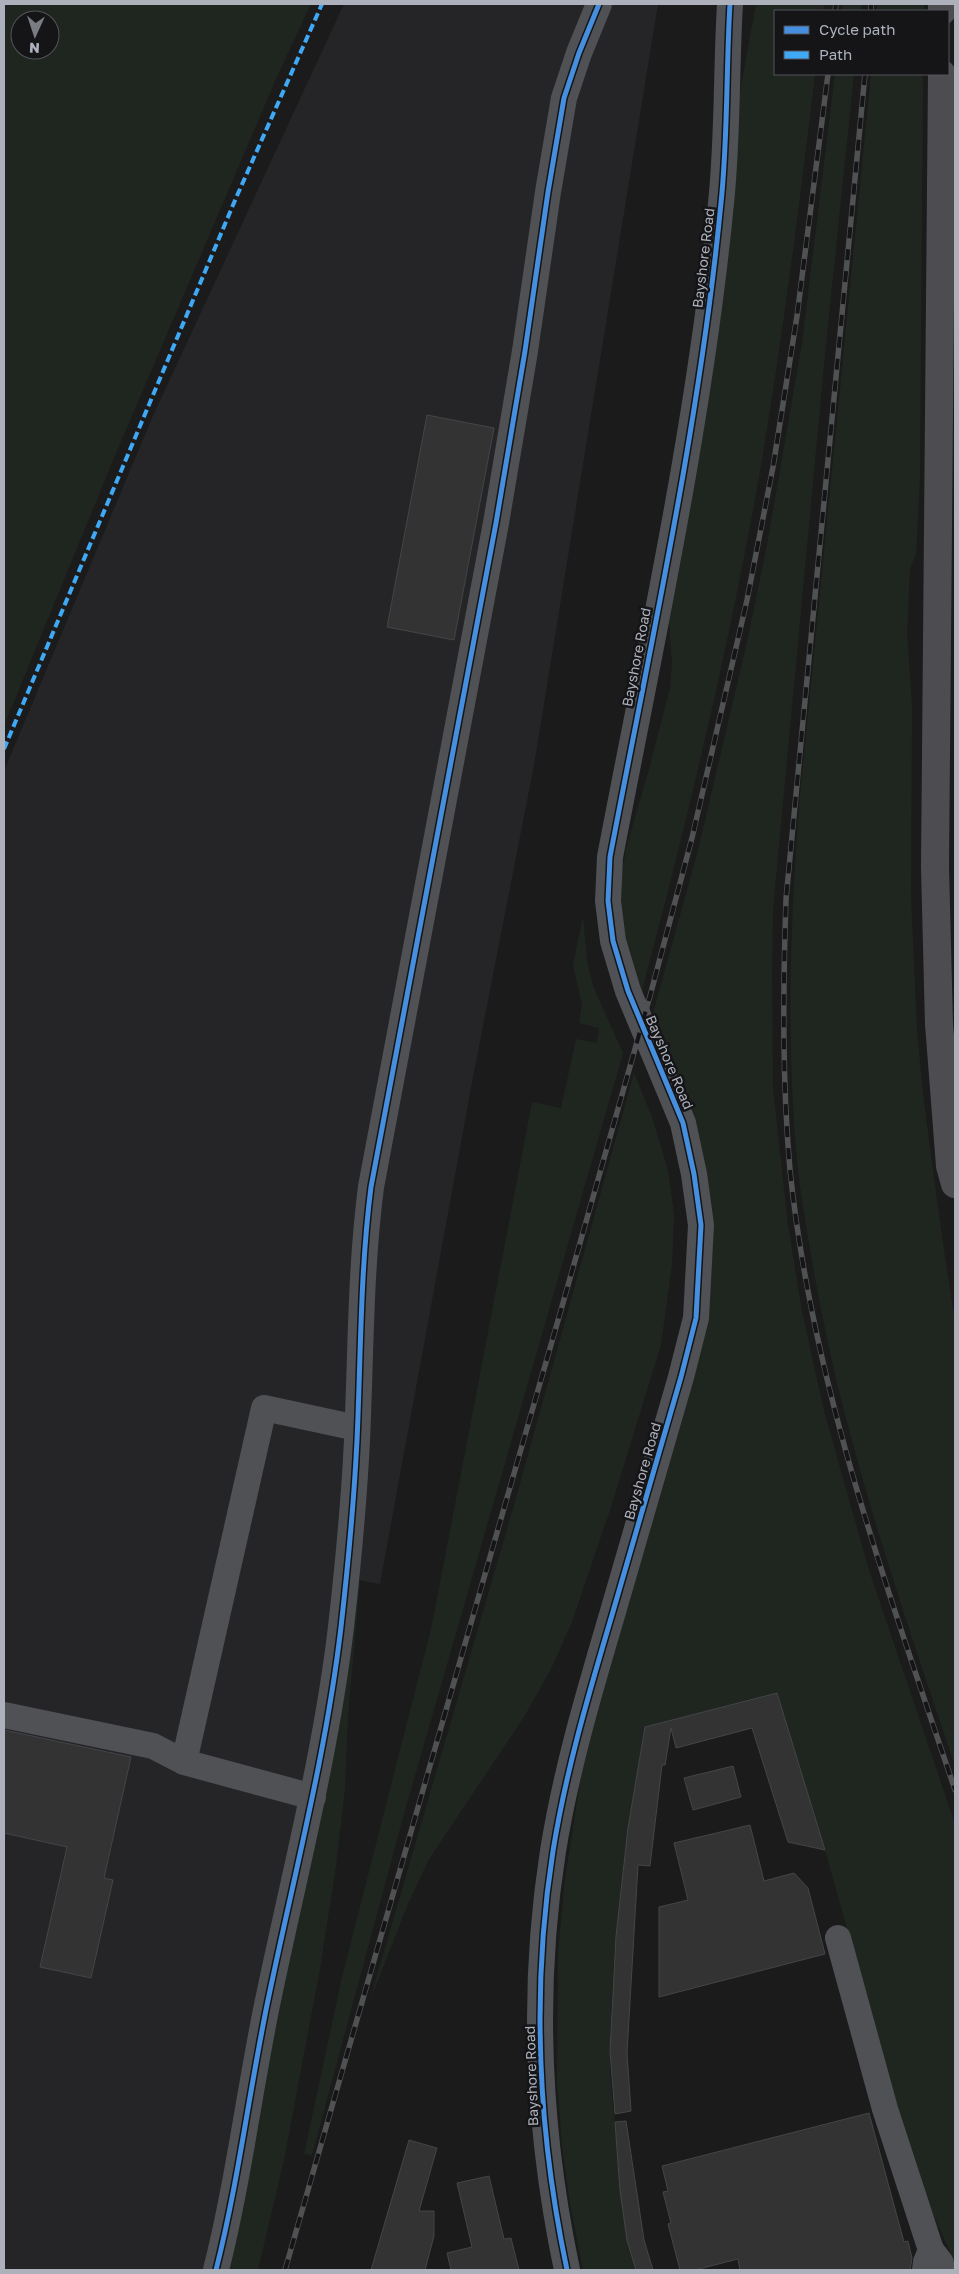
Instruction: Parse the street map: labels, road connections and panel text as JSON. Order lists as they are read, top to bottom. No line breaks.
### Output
{"streets":{"street":["Bayshore Road"]},"legend":["Cycle path","Path"],"north":"bottom"}
